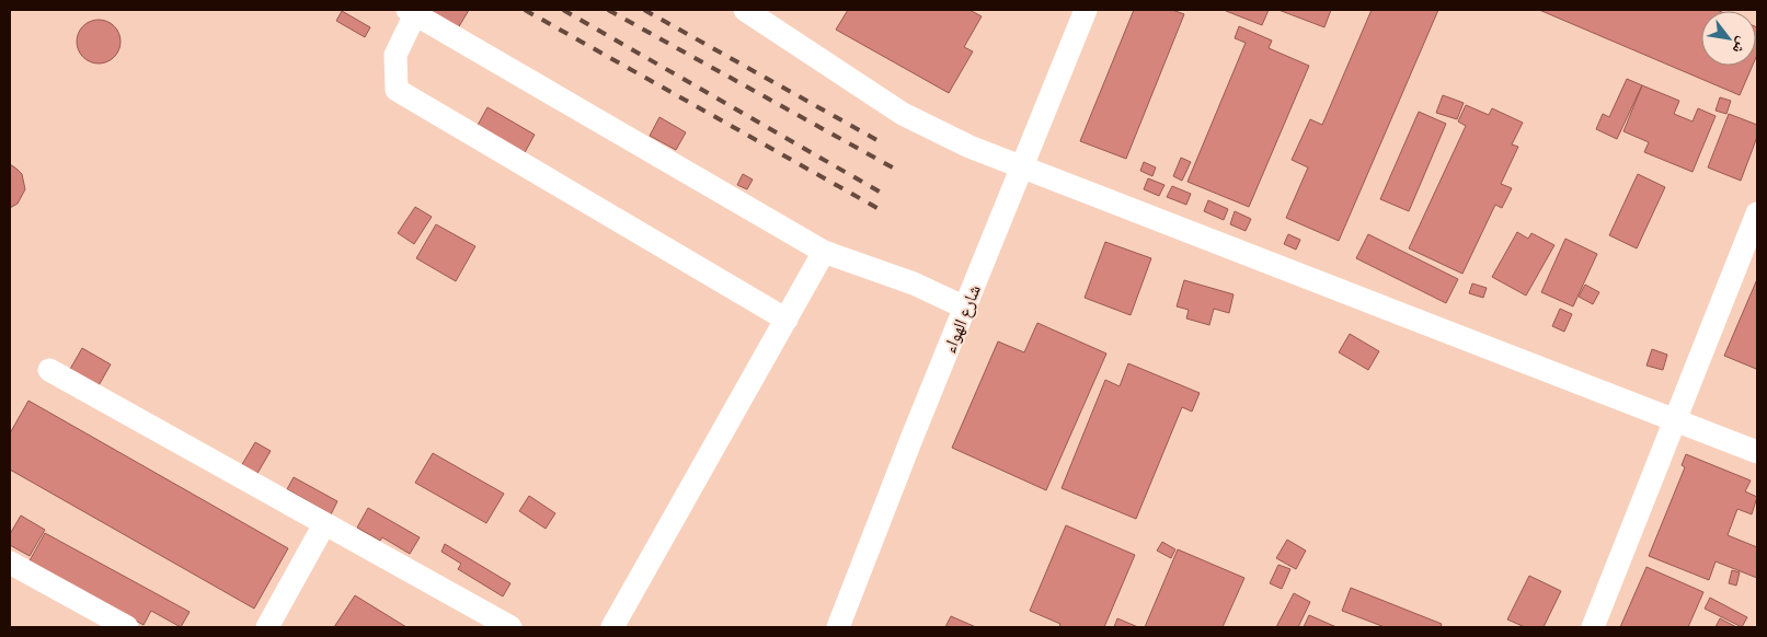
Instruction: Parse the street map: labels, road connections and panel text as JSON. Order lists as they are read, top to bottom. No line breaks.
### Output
{"streets":{"street":["شارع الهواء"]},"north":"bottom right"}
